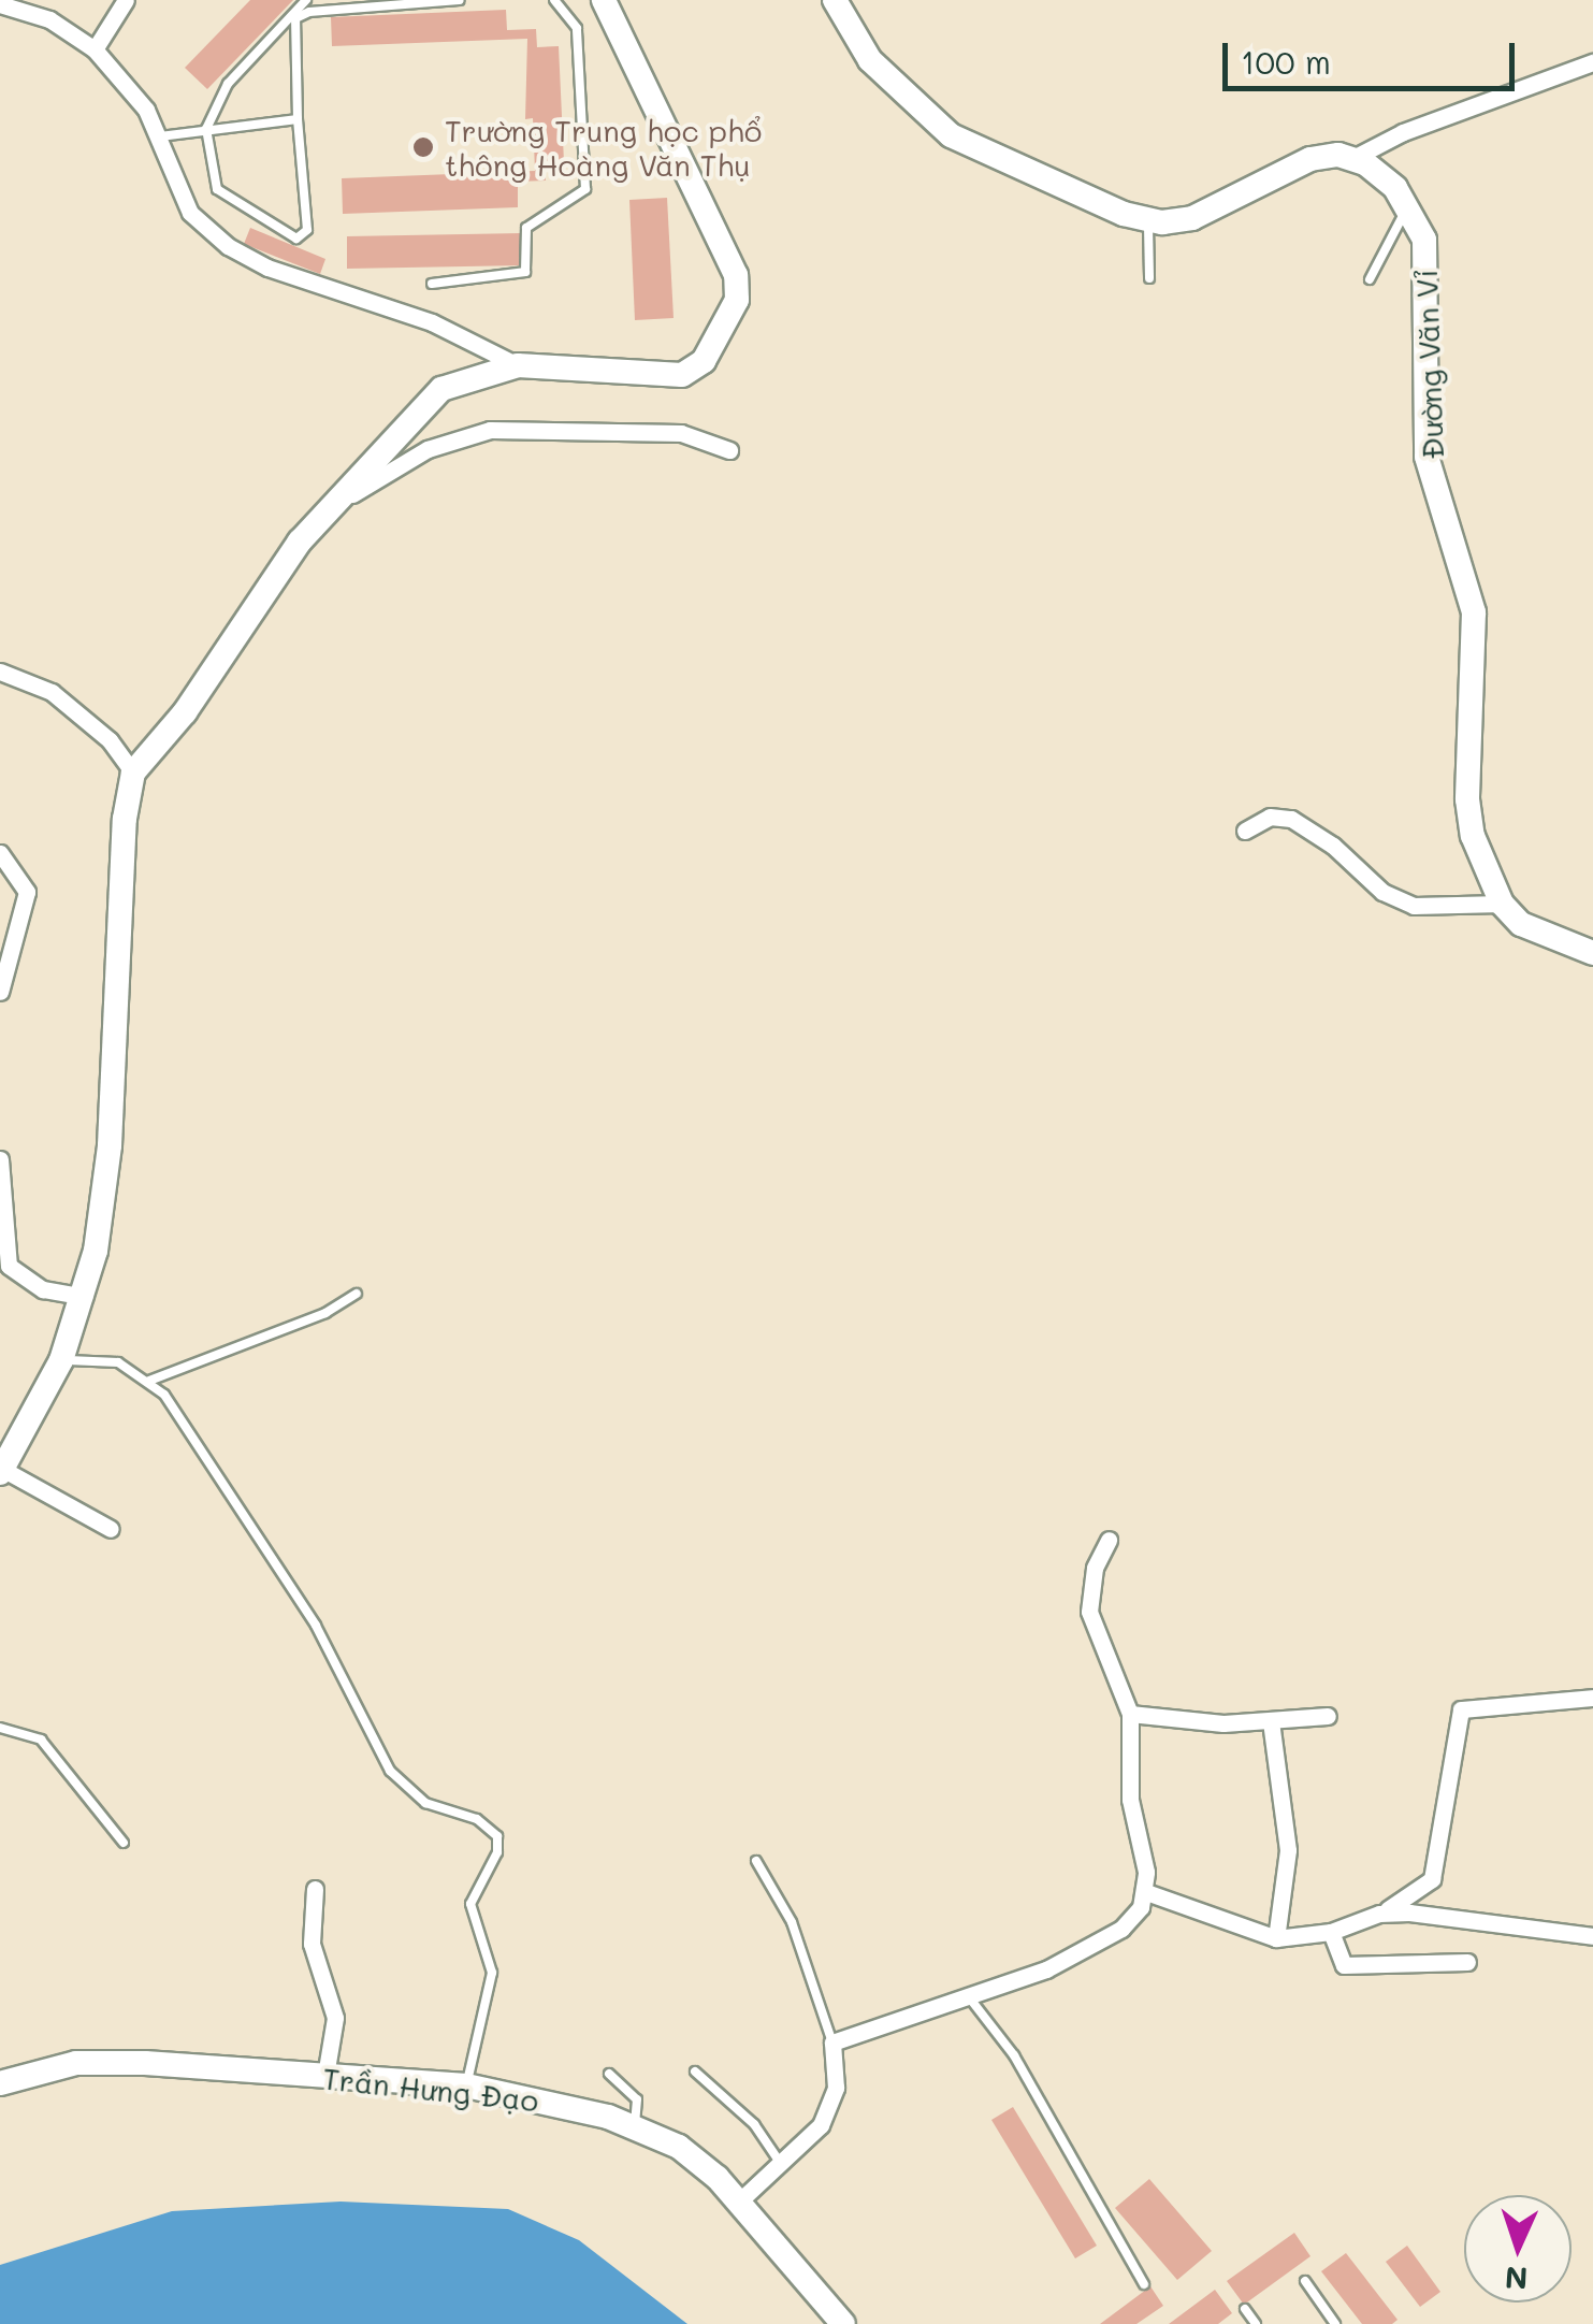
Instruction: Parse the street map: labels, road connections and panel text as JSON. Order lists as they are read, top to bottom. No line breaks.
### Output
{"streets":{"street":["Đường Văn Vỉ","Trần Hưng Đạo"]},"places":["Trường Trung học phổ thông Hoàng Văn Thụ"],"scale_bar":"100 m","north":"bottom"}
